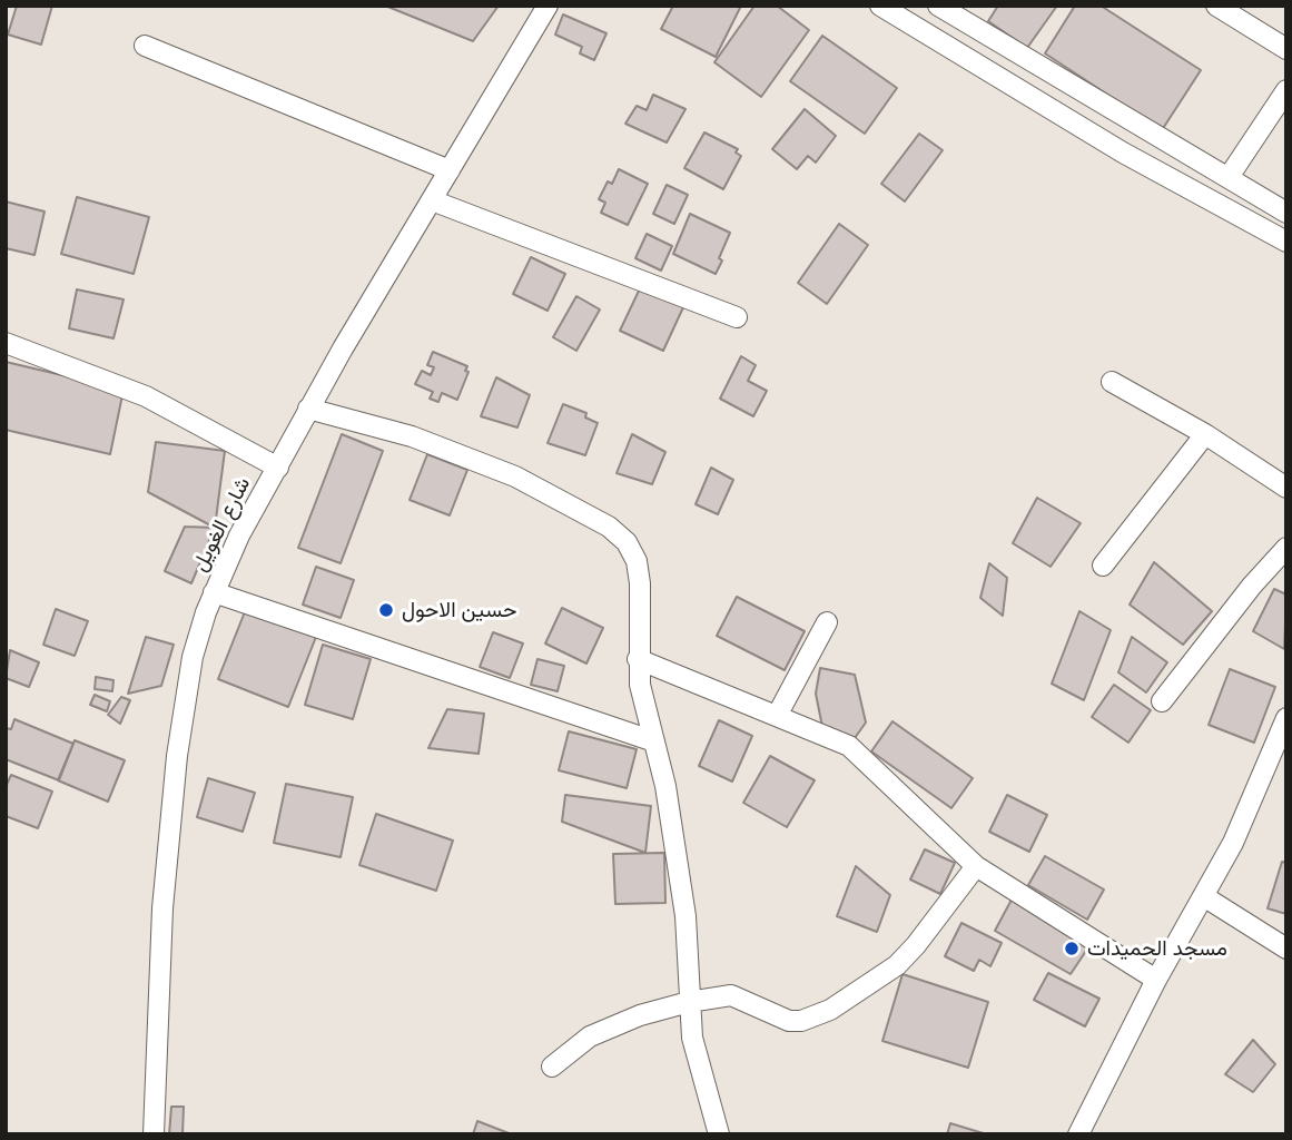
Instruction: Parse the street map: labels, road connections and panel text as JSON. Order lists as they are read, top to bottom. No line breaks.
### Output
{"streets":{"street":["شارع الغويل"]},"places":["حسين الاحول","مسجد الحميدات"]}
